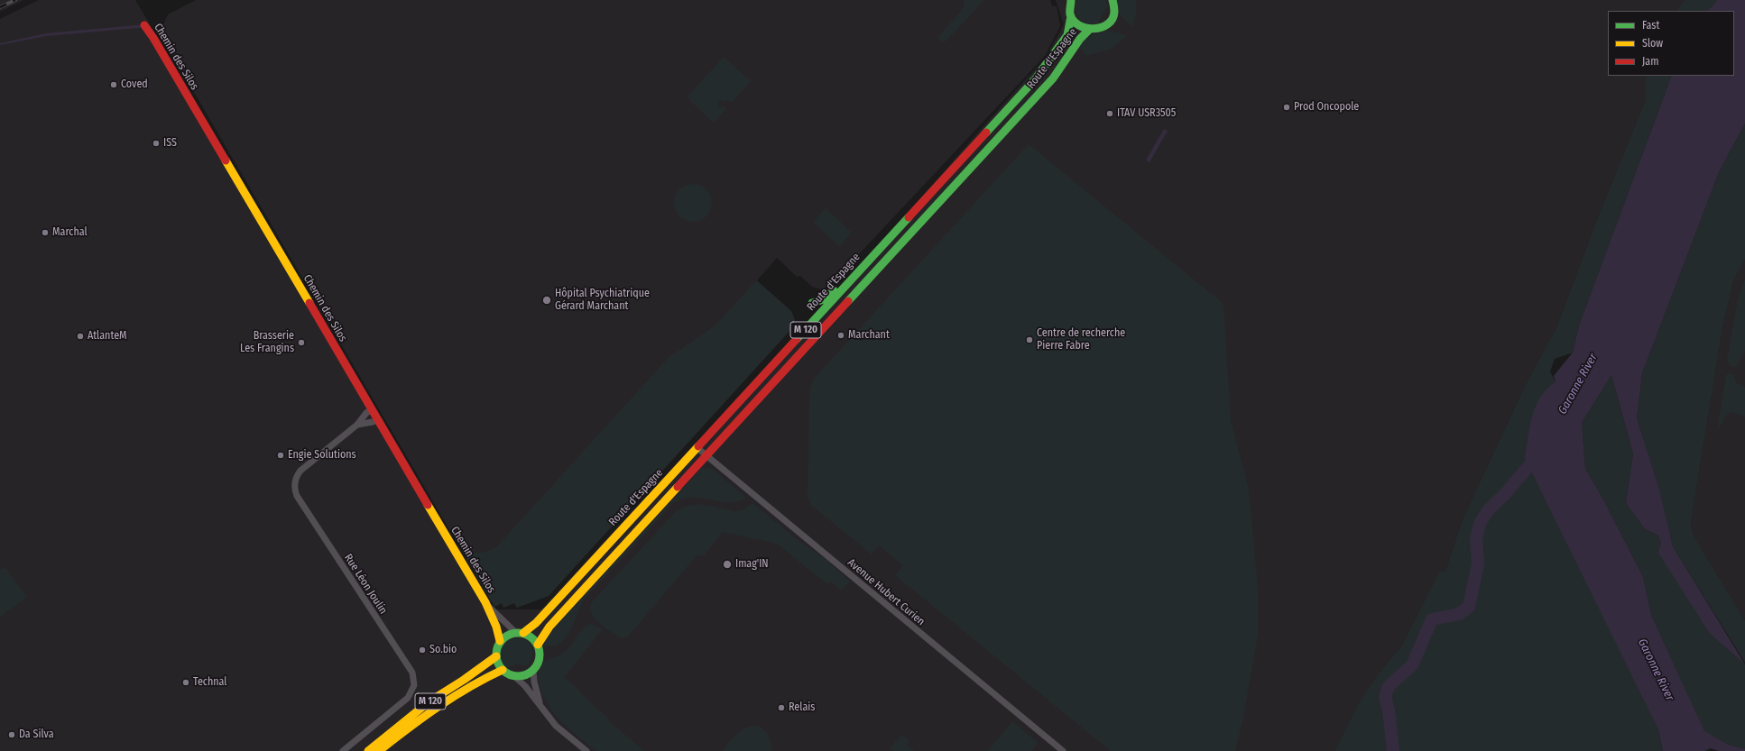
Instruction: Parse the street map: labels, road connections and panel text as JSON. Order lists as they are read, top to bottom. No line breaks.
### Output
{"streets":{"main road":["Chemin des Silos","Route d'Espagne","M 120"],"street":["Rue Léon Joulin","Avenue Hubert Curien"]},"crossings":[["Chemin des Silos","Route d'Espagne"],["Chemin des Silos","M 120"],["Chemin des Silos","Rue Léon Joulin"],["Route d'Espagne","M 120"],["Route d'Espagne","Avenue Hubert Curien"]],"water":["Garonne River"],"places":["Coved","Prod Oncopole","ITAV USR3505","ISS","Marchal","Hôpital Psychiatrique Gérard Marchant","Marchant","AtlanteM","Centre de recherche Pierre Fabre","Brasserie Les Frangins","Engie Solutions","Imag'IN","So.bio","Technal","Relais","Da Silva"],"legend":["Fast","Slow","Jam"]}
